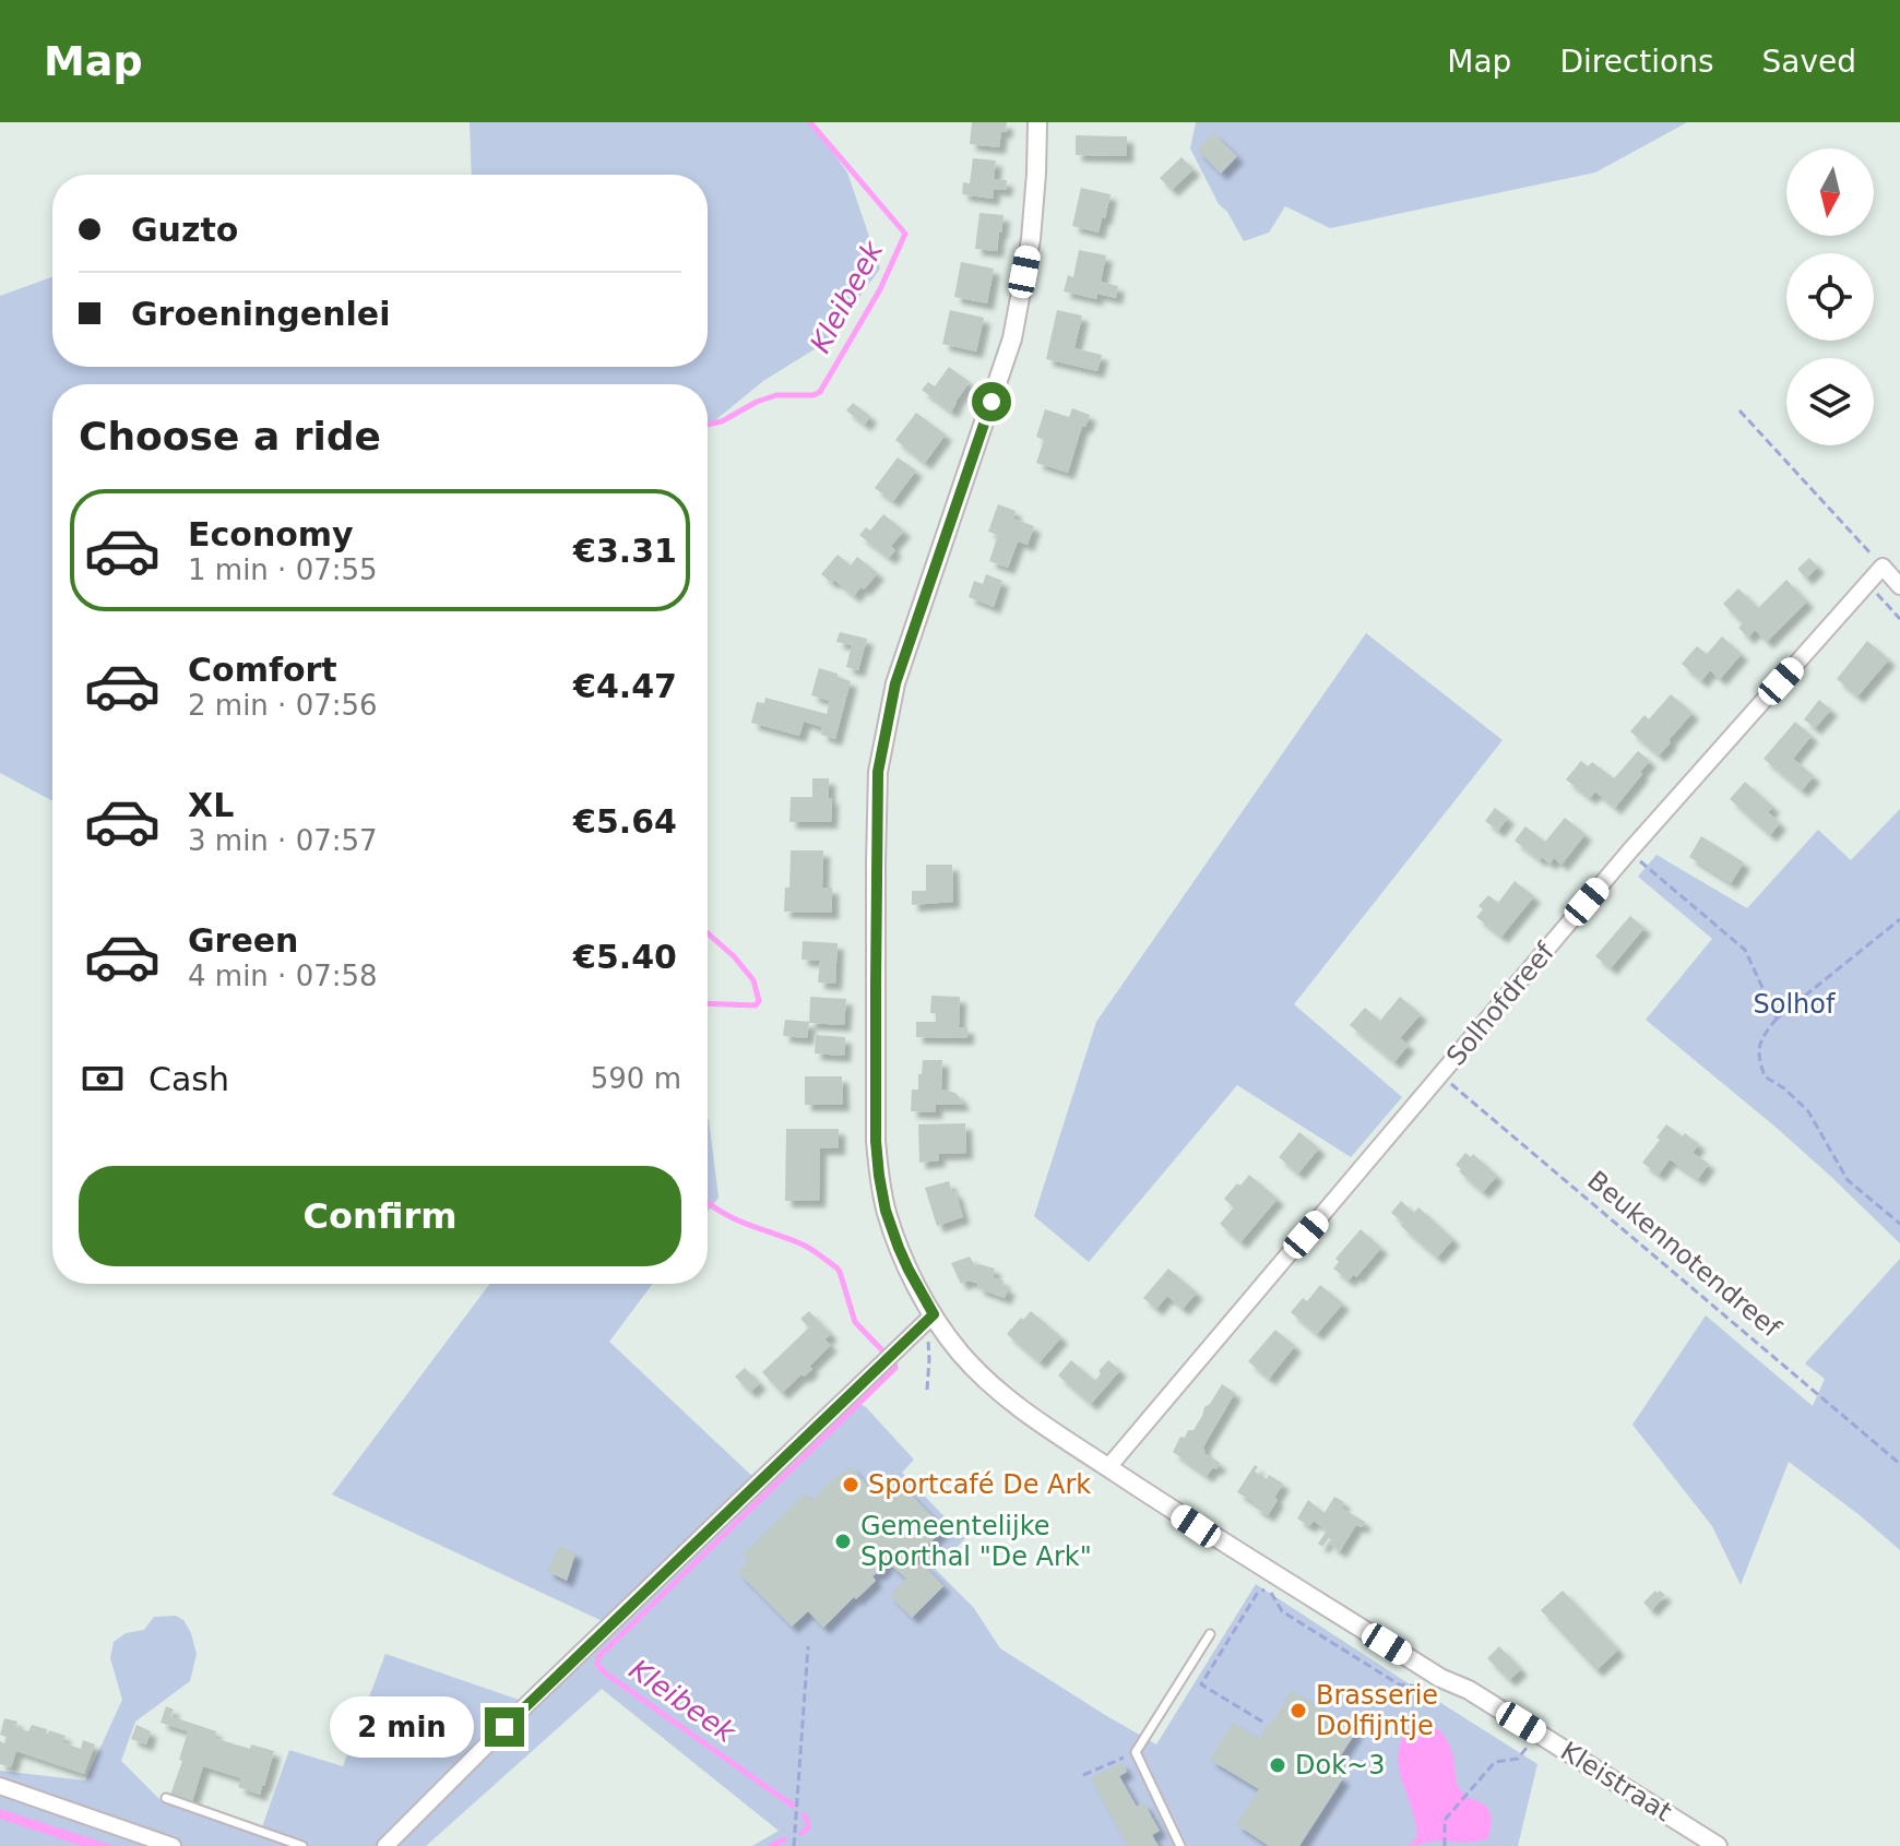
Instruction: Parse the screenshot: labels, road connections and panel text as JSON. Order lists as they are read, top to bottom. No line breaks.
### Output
{"streets":{"street":["Solhofdreef","Kleistraat"],"path":["Beukennotendreef"]},"crossings":[["Solhofdreef","Beukennotendreef"],["Solhofdreef","Kleistraat"]],"water":["Kleibeek"],"parks":["Solhof"],"places":["Sportcafé De Ark","Gemeentelijke Sporthal \"De Ark\"","Brasserie Dolfijntje","Dok~3"],"north":"bottom","page":{"header":"Map","nav":["Map","Directions","Saved"],"banner":["Guzto","Groeningenlei"],"heading":"Choose a ride","list":[{"name":"Economy","note":"1 min · 07:55","value":"€3.31"},{"name":"Comfort","note":"2 min · 07:56","value":"€4.47"},{"name":"XL","note":"3 min · 07:57","value":"€5.64"},{"name":"Green","note":"4 min · 07:58","value":"€5.40"}],"pay":["Cash","590 m"],"buttons":"Confirm","bubble":"2 min"}}
